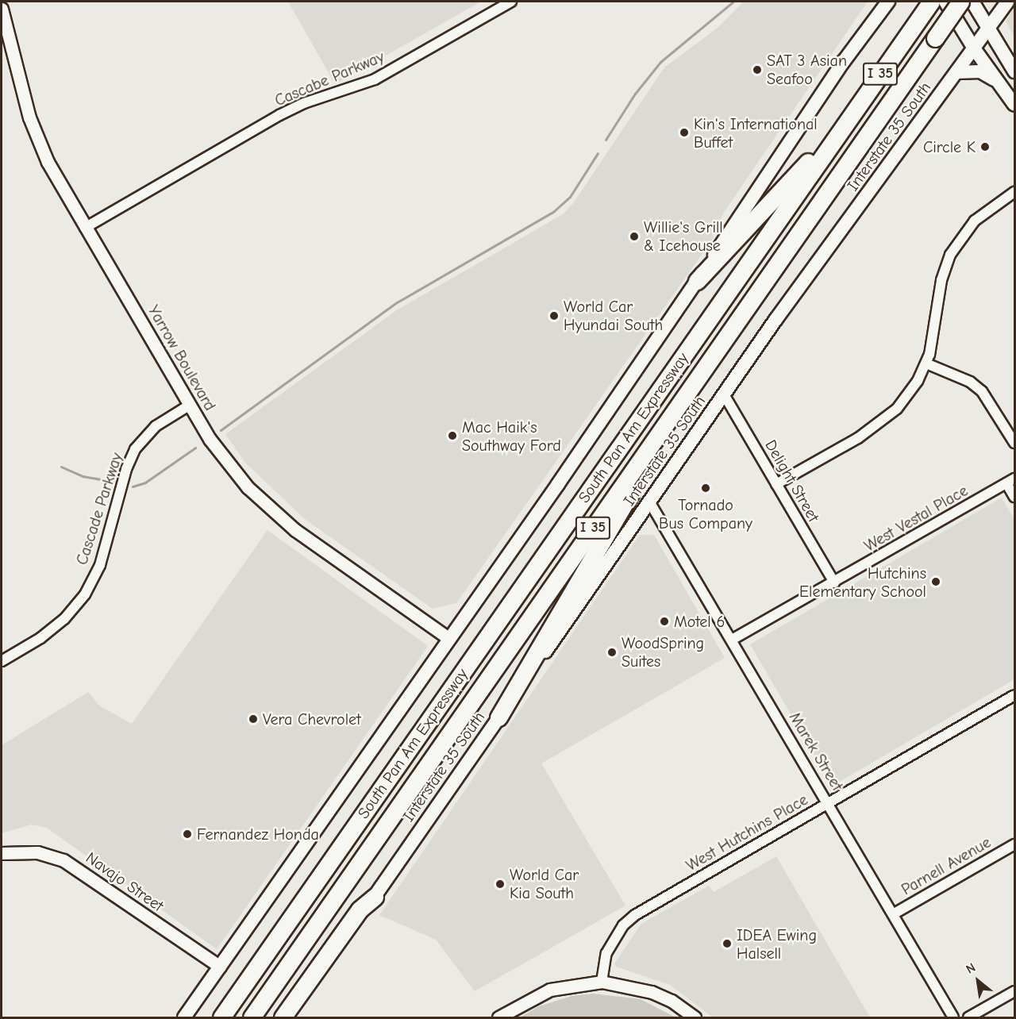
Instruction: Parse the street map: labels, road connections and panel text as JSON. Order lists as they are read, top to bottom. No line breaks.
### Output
{"streets":{"highway":["I 35","South Pan Am Expressway"],"main road":["Interstate 35 South"],"street":["Cascabe Parkway","Yarrow Boulevard","Delight Street","Cascade Parkway","West Vestal Place","Marek Street","West Hutchins Place","Parnell Avenue","Navajo Street"]},"crossings":[["Cascabe Parkway","Yarrow Boulevard"],["Interstate 35 South","Delight Street"],["Interstate 35 South","Marek Street"],["Yarrow Boulevard","Cascade Parkway"],["Delight Street","West Vestal Place"],["West Vestal Place","Marek Street"],["Marek Street","West Hutchins Place"],["Marek Street","Parnell Avenue"]],"places":["SAT 3 Asian Seafoo","Kin's International Buffet","Circle K","Willie's Grill & Icehouse","World Car Hyundai South","Mac Haik's Southway Ford","Tornado Bus Company","Hutchins Elementary School","Motel 6","WoodSpring Suites","Vera Chevrolet","Fernandez Honda","World Car Kia South","IDEA Ewing Halsell"],"north":"top left"}
